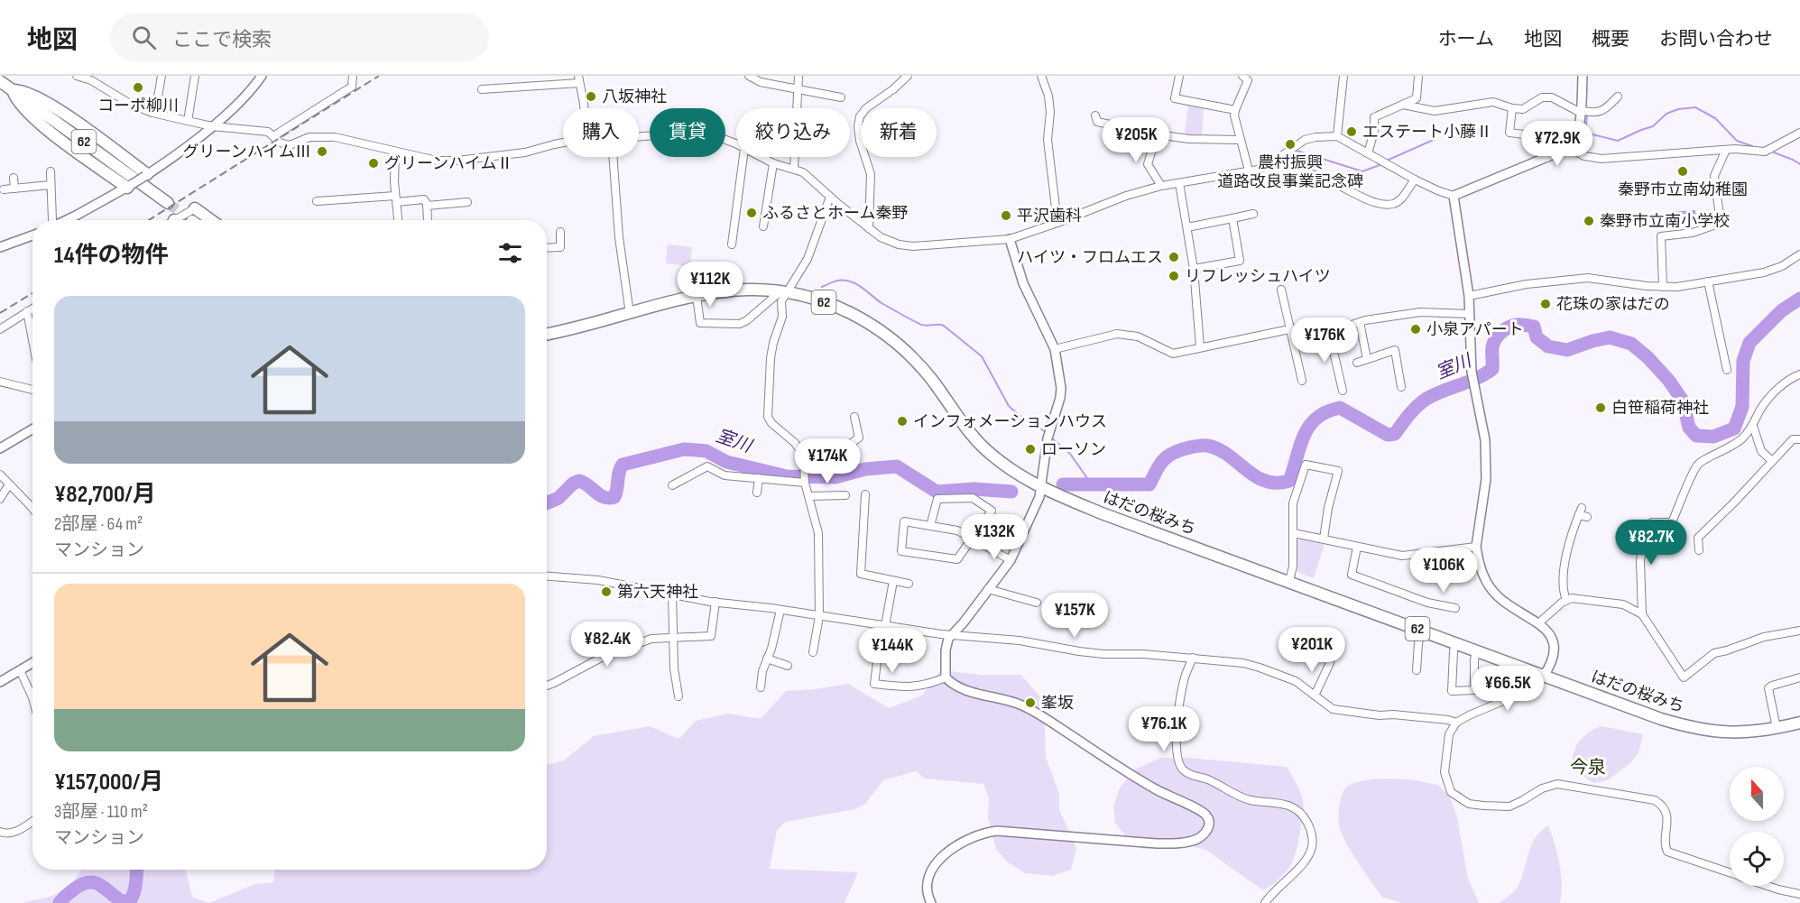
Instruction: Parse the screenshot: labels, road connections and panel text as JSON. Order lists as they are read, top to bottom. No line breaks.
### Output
{"streets":{"main road":["62","はだの桜みち"]},"districts":["今泉"],"water":["室川"],"places":["コーポ柳川","八坂神社","エステート小藤Ⅱ","農村振興 道路改良事業記念碑","グリーンハイムⅢ","グリーンハイムⅡ","秦野市立南幼稚園","ふるさとホーム秦野","平沢歯科","秦野市立南小学校","ハイツ・フロムエス","リフレッシュハイツ","花珠の家はだの","小泉アパート","白笹稲荷神社","インフォメーションハウス","ローソン","第六天神社","峯坂"],"north":"top","page":{"header":"地図","search":"ここで検索","nav":["ホーム","地図","概要","お問い合わせ"],"chip":["購入","賃貸","絞り込み","新着"],"price":["¥205K","¥72.9K","¥112K","¥176K","¥174K","¥132K","¥82.7K","¥106K","¥157K","¥82.4K","¥201K","¥144K","¥66.5K","¥76.1K"],"heading":"14件の物件","list":[{"name":"¥82,700/月","note":"2部屋 · 64 m² · マンション"},{"name":"¥157,000/月","note":"3部屋 · 110 m² · マンション"}]}}
